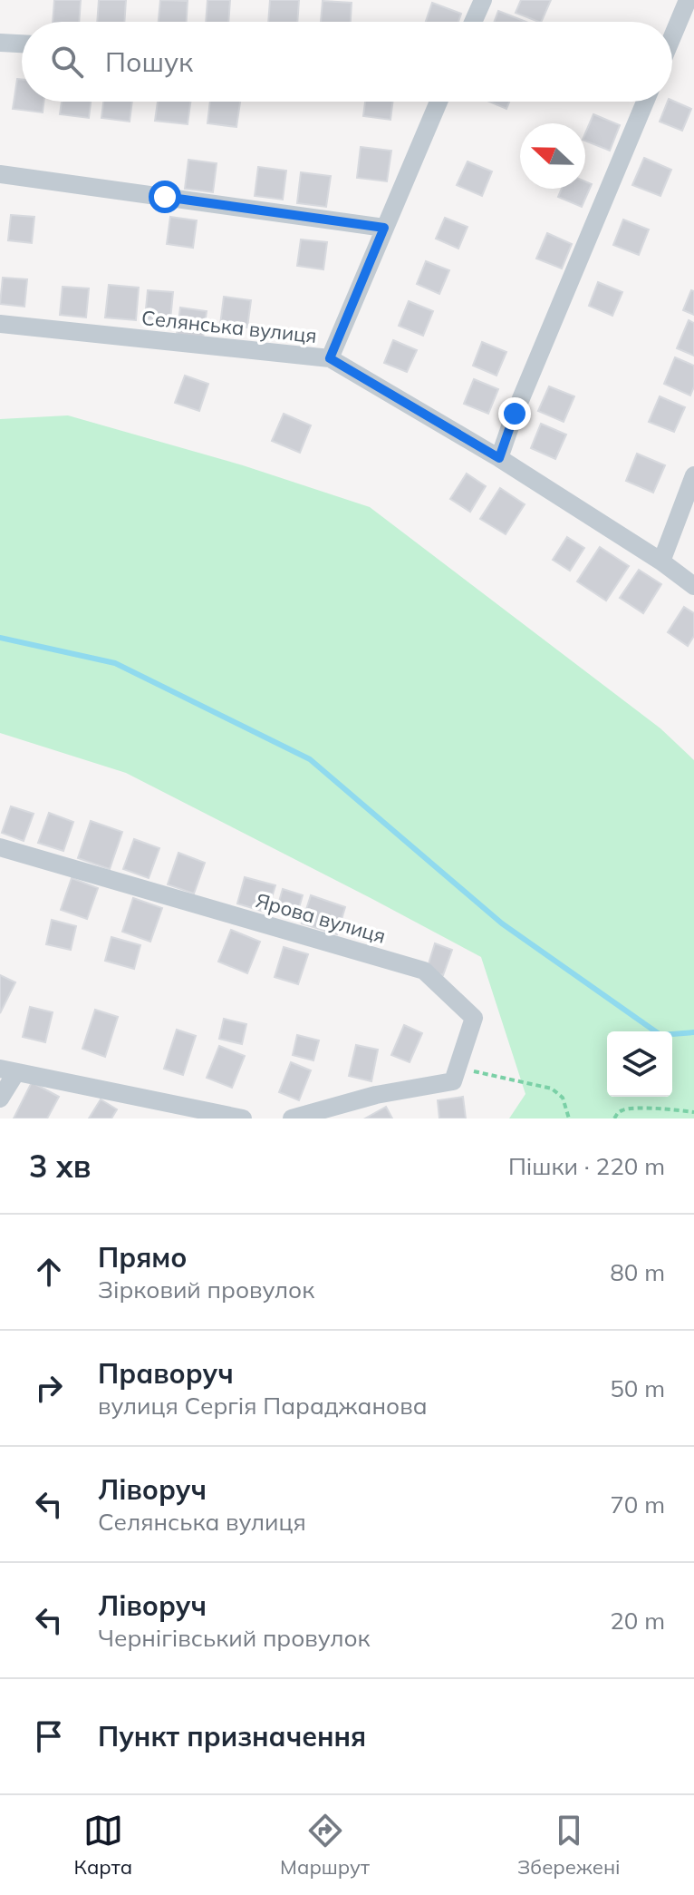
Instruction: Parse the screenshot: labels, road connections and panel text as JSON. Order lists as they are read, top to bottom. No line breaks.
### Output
{"streets":{"street":["Селянська вулиця","Ярова вулиця"]},"north":"left","page":{"search":"Пошук","heading":["3 хв","Пішки · 220 m"],"list":[["Прямо","Зірковий провулок","80 m"],["Праворуч","вулиця Сергія Параджанова","50 m"],["Ліворуч","Селянська вулиця","70 m"],["Ліворуч","Чернігівський провулок","20 m"],"Пункт призначення"],"nav":["Карта","Маршрут","Збережені"]}}
